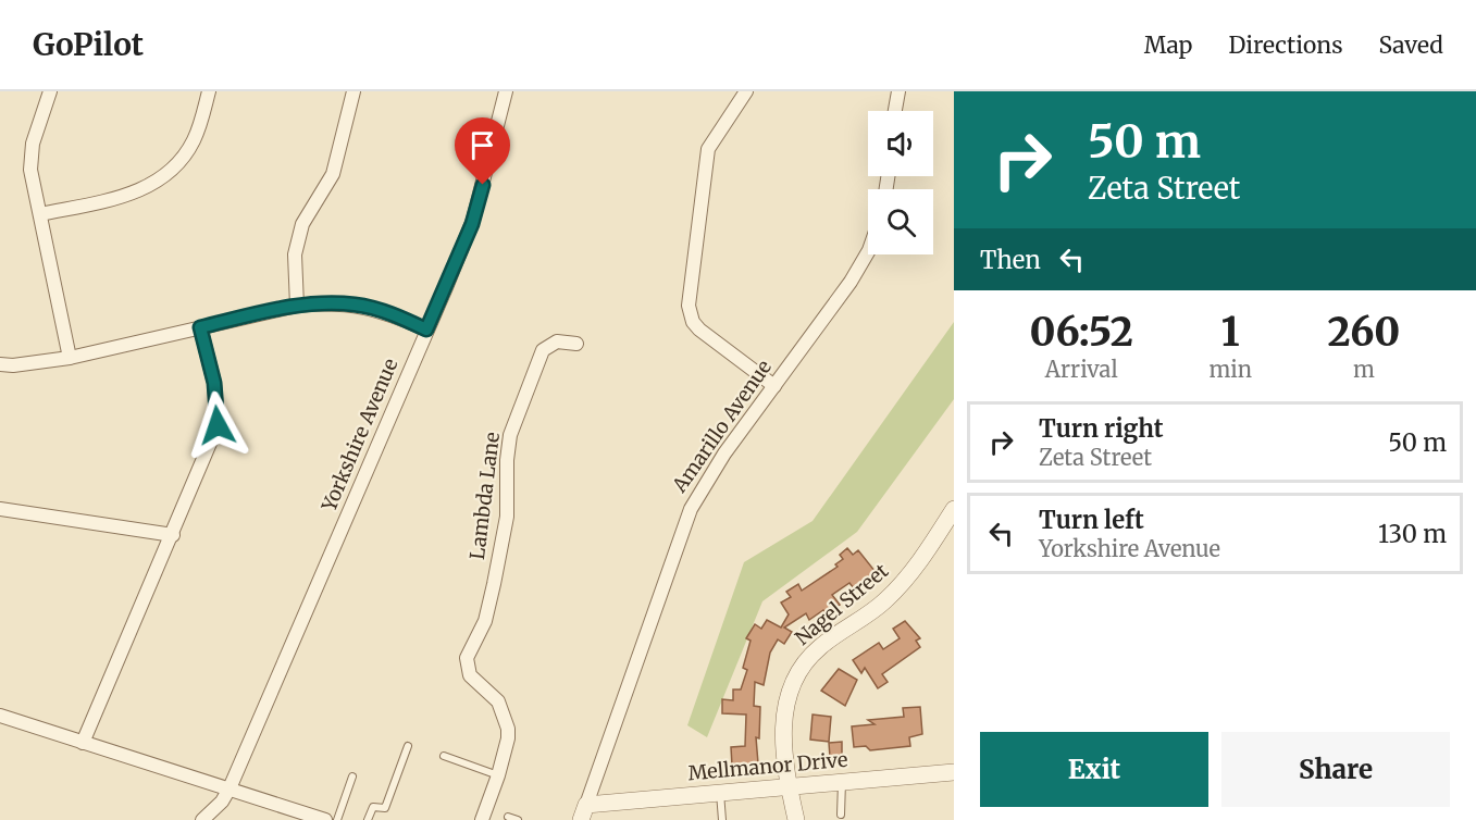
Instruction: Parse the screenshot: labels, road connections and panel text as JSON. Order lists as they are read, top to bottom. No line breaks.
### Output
{"streets":{"street":["Amarillo Avenue","Yorkshire Avenue","Lambda Lane","Nagel Street","Mellmanor Drive"]},"crossings":[["Amarillo Avenue","Mellmanor Drive"],["Nagel Street","Mellmanor Drive"]],"page":{"header":"GoPilot","nav":["Map","Directions","Saved"],"turn":["50 m","Zeta Street"],"then":"Then","eta":["06:52","Arrival","1","min","260","m"],"list":[{"name":"Turn right","note":"Zeta Street","value":"50 m"},{"name":"Turn left","note":"Yorkshire Avenue","value":"130 m"}],"buttons":["Exit","Share"]}}
